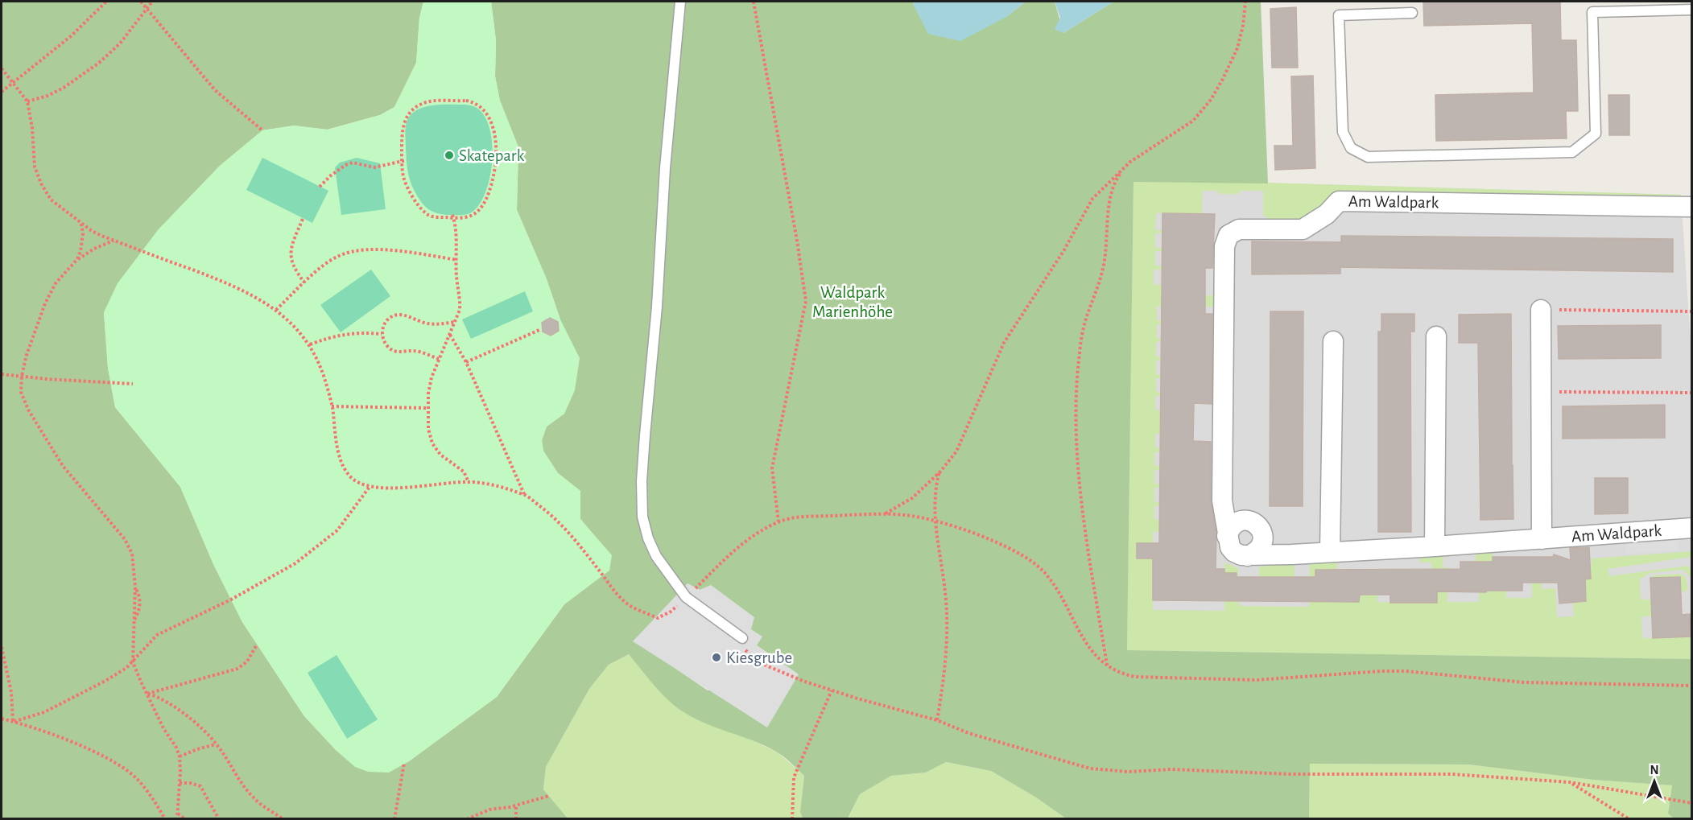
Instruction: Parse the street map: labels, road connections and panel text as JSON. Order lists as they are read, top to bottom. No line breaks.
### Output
{"streets":{"street":["Am Waldpark"]},"parks":["Waldpark Marienhöhe"],"places":["Skatepark","Kiesgrube"],"north":"top"}
